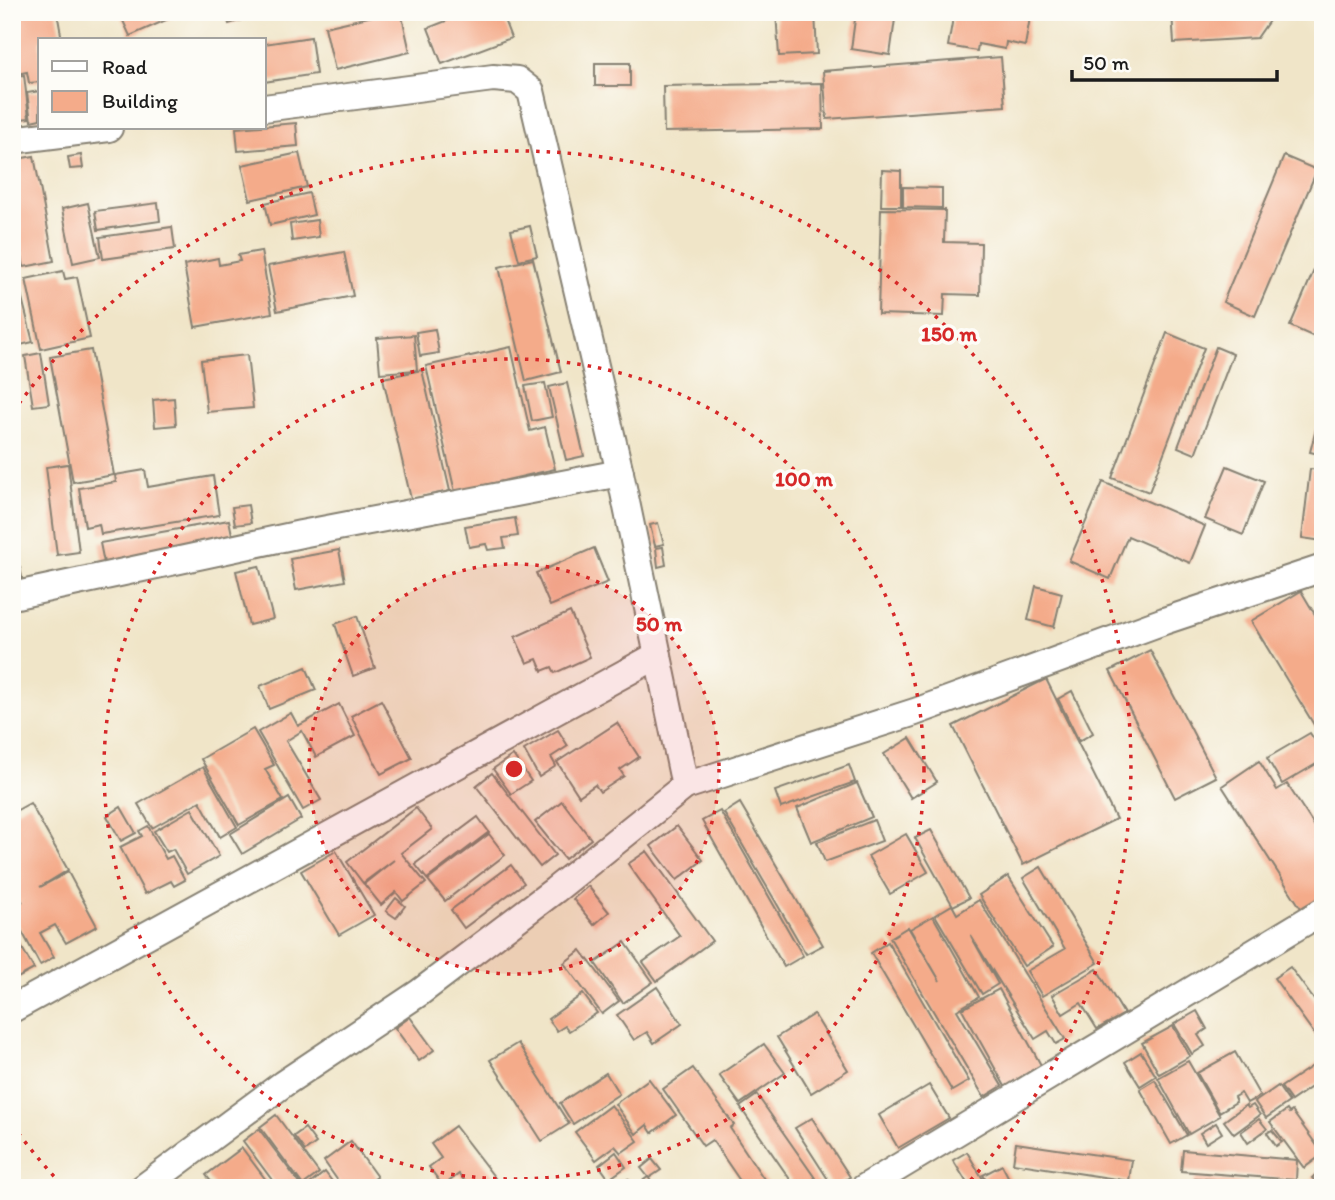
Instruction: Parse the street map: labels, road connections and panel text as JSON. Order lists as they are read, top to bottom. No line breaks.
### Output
{"legend":["Road","Building"],"scale_bar":"50 m","rings":["150 m","100 m","50 m"]}
